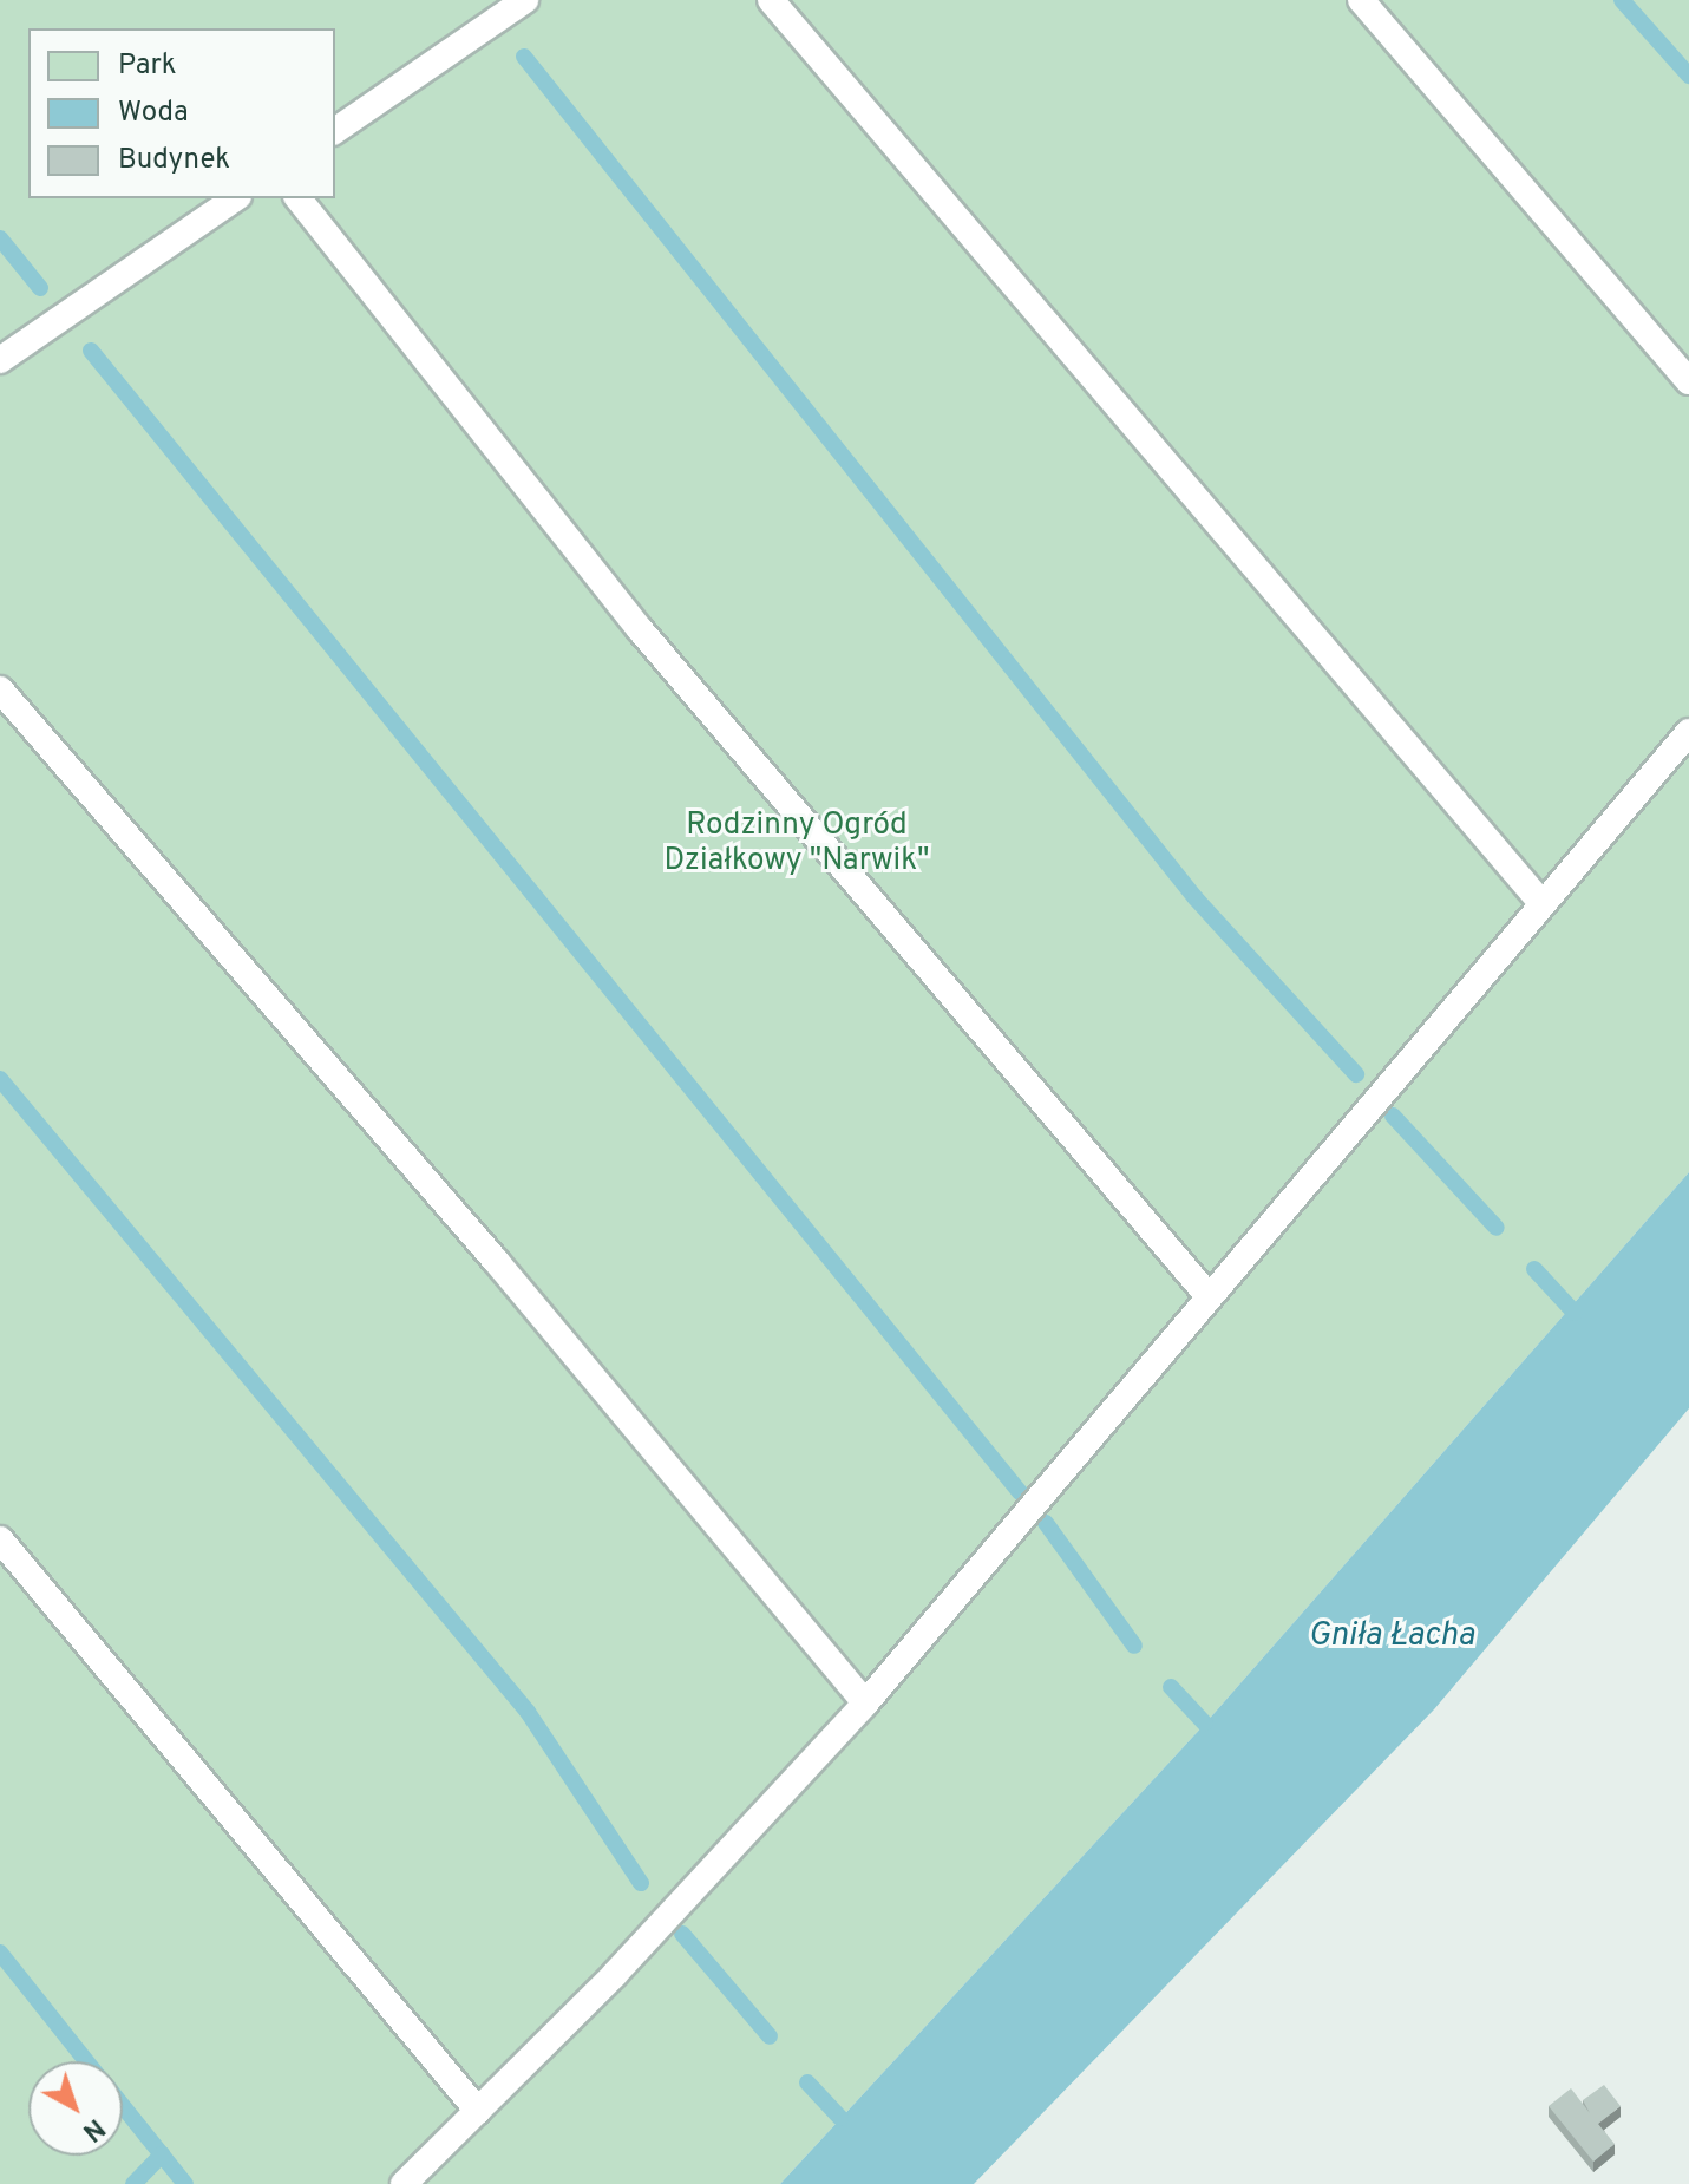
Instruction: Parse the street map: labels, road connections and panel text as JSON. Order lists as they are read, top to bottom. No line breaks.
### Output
{"water":["Gniła Łacha"],"parks":["Rodzinny Ogród Działkowy \"Narwik\""],"legend":["Park","Woda","Budynek"],"north":"bottom right"}
